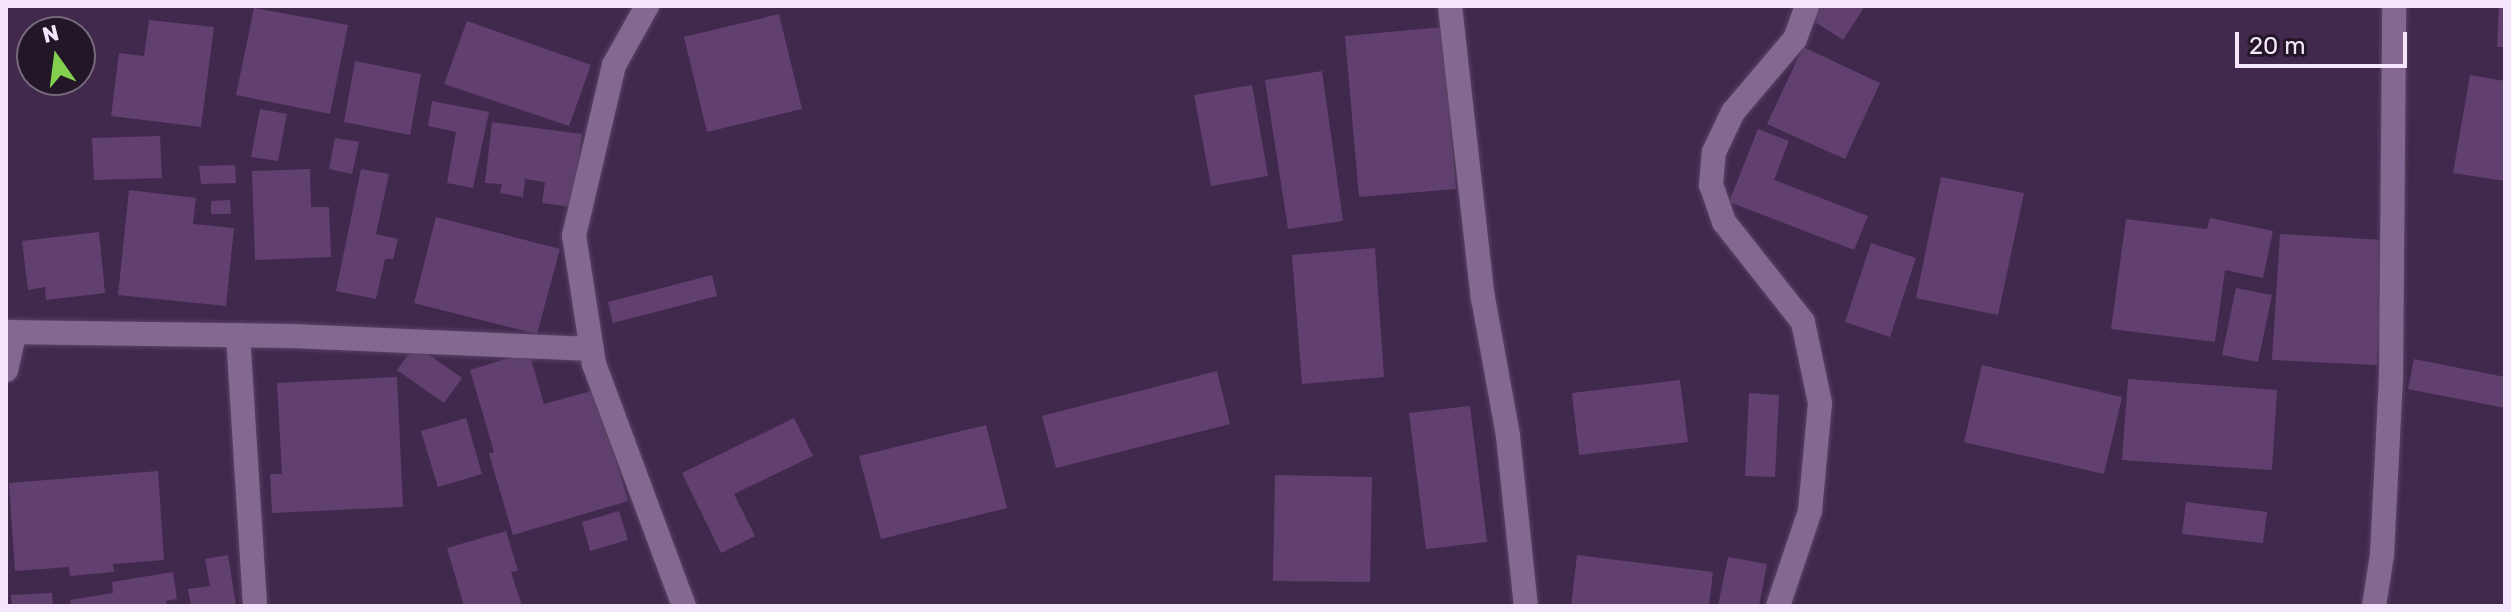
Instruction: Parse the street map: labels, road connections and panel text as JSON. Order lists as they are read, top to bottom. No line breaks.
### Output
{"scale_bar":"20 m","north":"top"}
